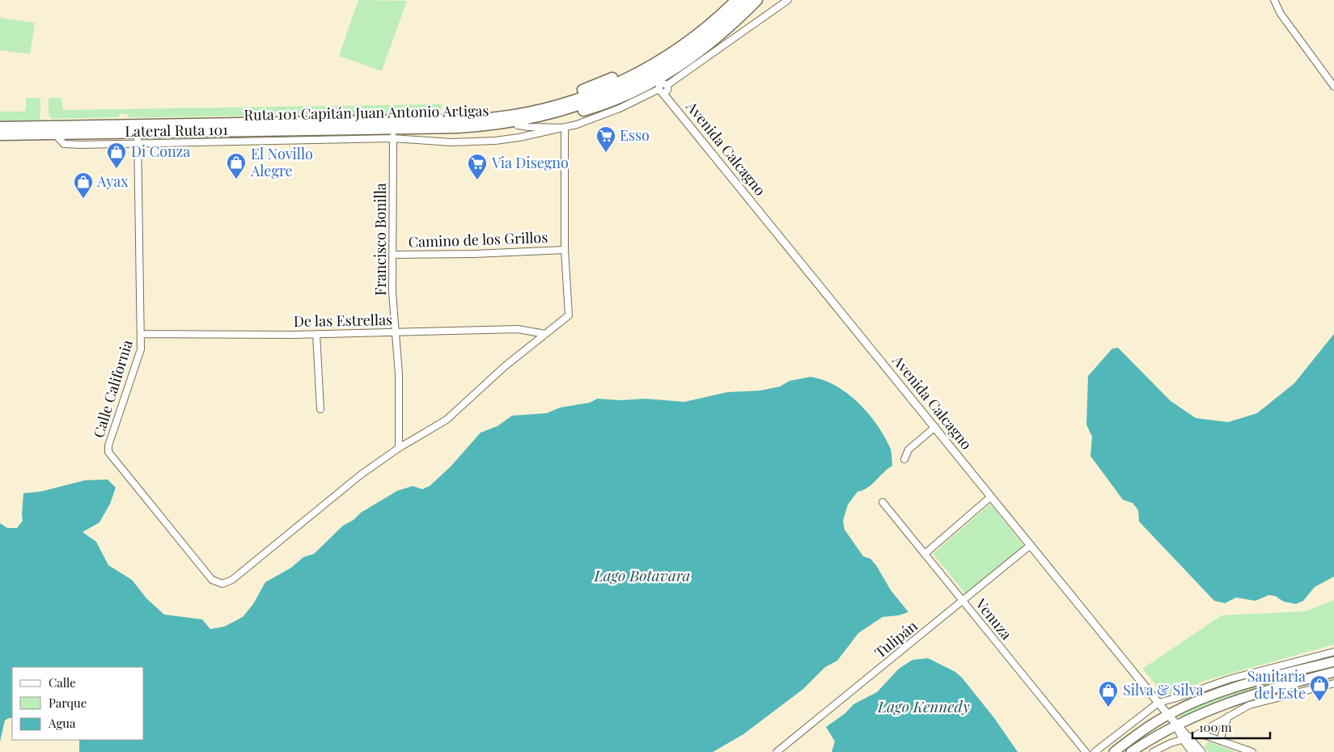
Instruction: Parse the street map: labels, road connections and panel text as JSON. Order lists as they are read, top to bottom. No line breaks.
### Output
{"streets":{"highway":["Ruta 101 Capitán Juan Antonio Artigas"],"street":["Lateral Ruta 101","Avenida Calcagno","Francisco Bonilla","Camino de los Grillos","De las Estrellas","Calle California","Venuza","Tulipán"]},"crossings":[["Ruta 101 Capitán Juan Antonio Artigas","Lateral Ruta 101"],["Ruta 101 Capitán Juan Antonio Artigas","Francisco Bonilla"],["Ruta 101 Capitán Juan Antonio Artigas","Calle California"],["Lateral Ruta 101","Avenida Calcagno"],["Lateral Ruta 101","Francisco Bonilla"],["Lateral Ruta 101","Calle California"],["Avenida Calcagno","Tulipán"],["Francisco Bonilla","Camino de los Grillos"],["Francisco Bonilla","De las Estrellas"],["Francisco Bonilla","Calle California"],["De las Estrellas","Calle California"],["Venuza","Tulipán"]],"water":["Lago Botavara","Lago Kennedy"],"places":{"supermarket":["Esso","Via Disegno"],"shop":["Di Conza","El Novillo Alegre","Ayax","Sanitaria del Este","Silva & Silva"]},"legend":["Calle","Parque","Agua"],"scale_bar":"100 m"}
